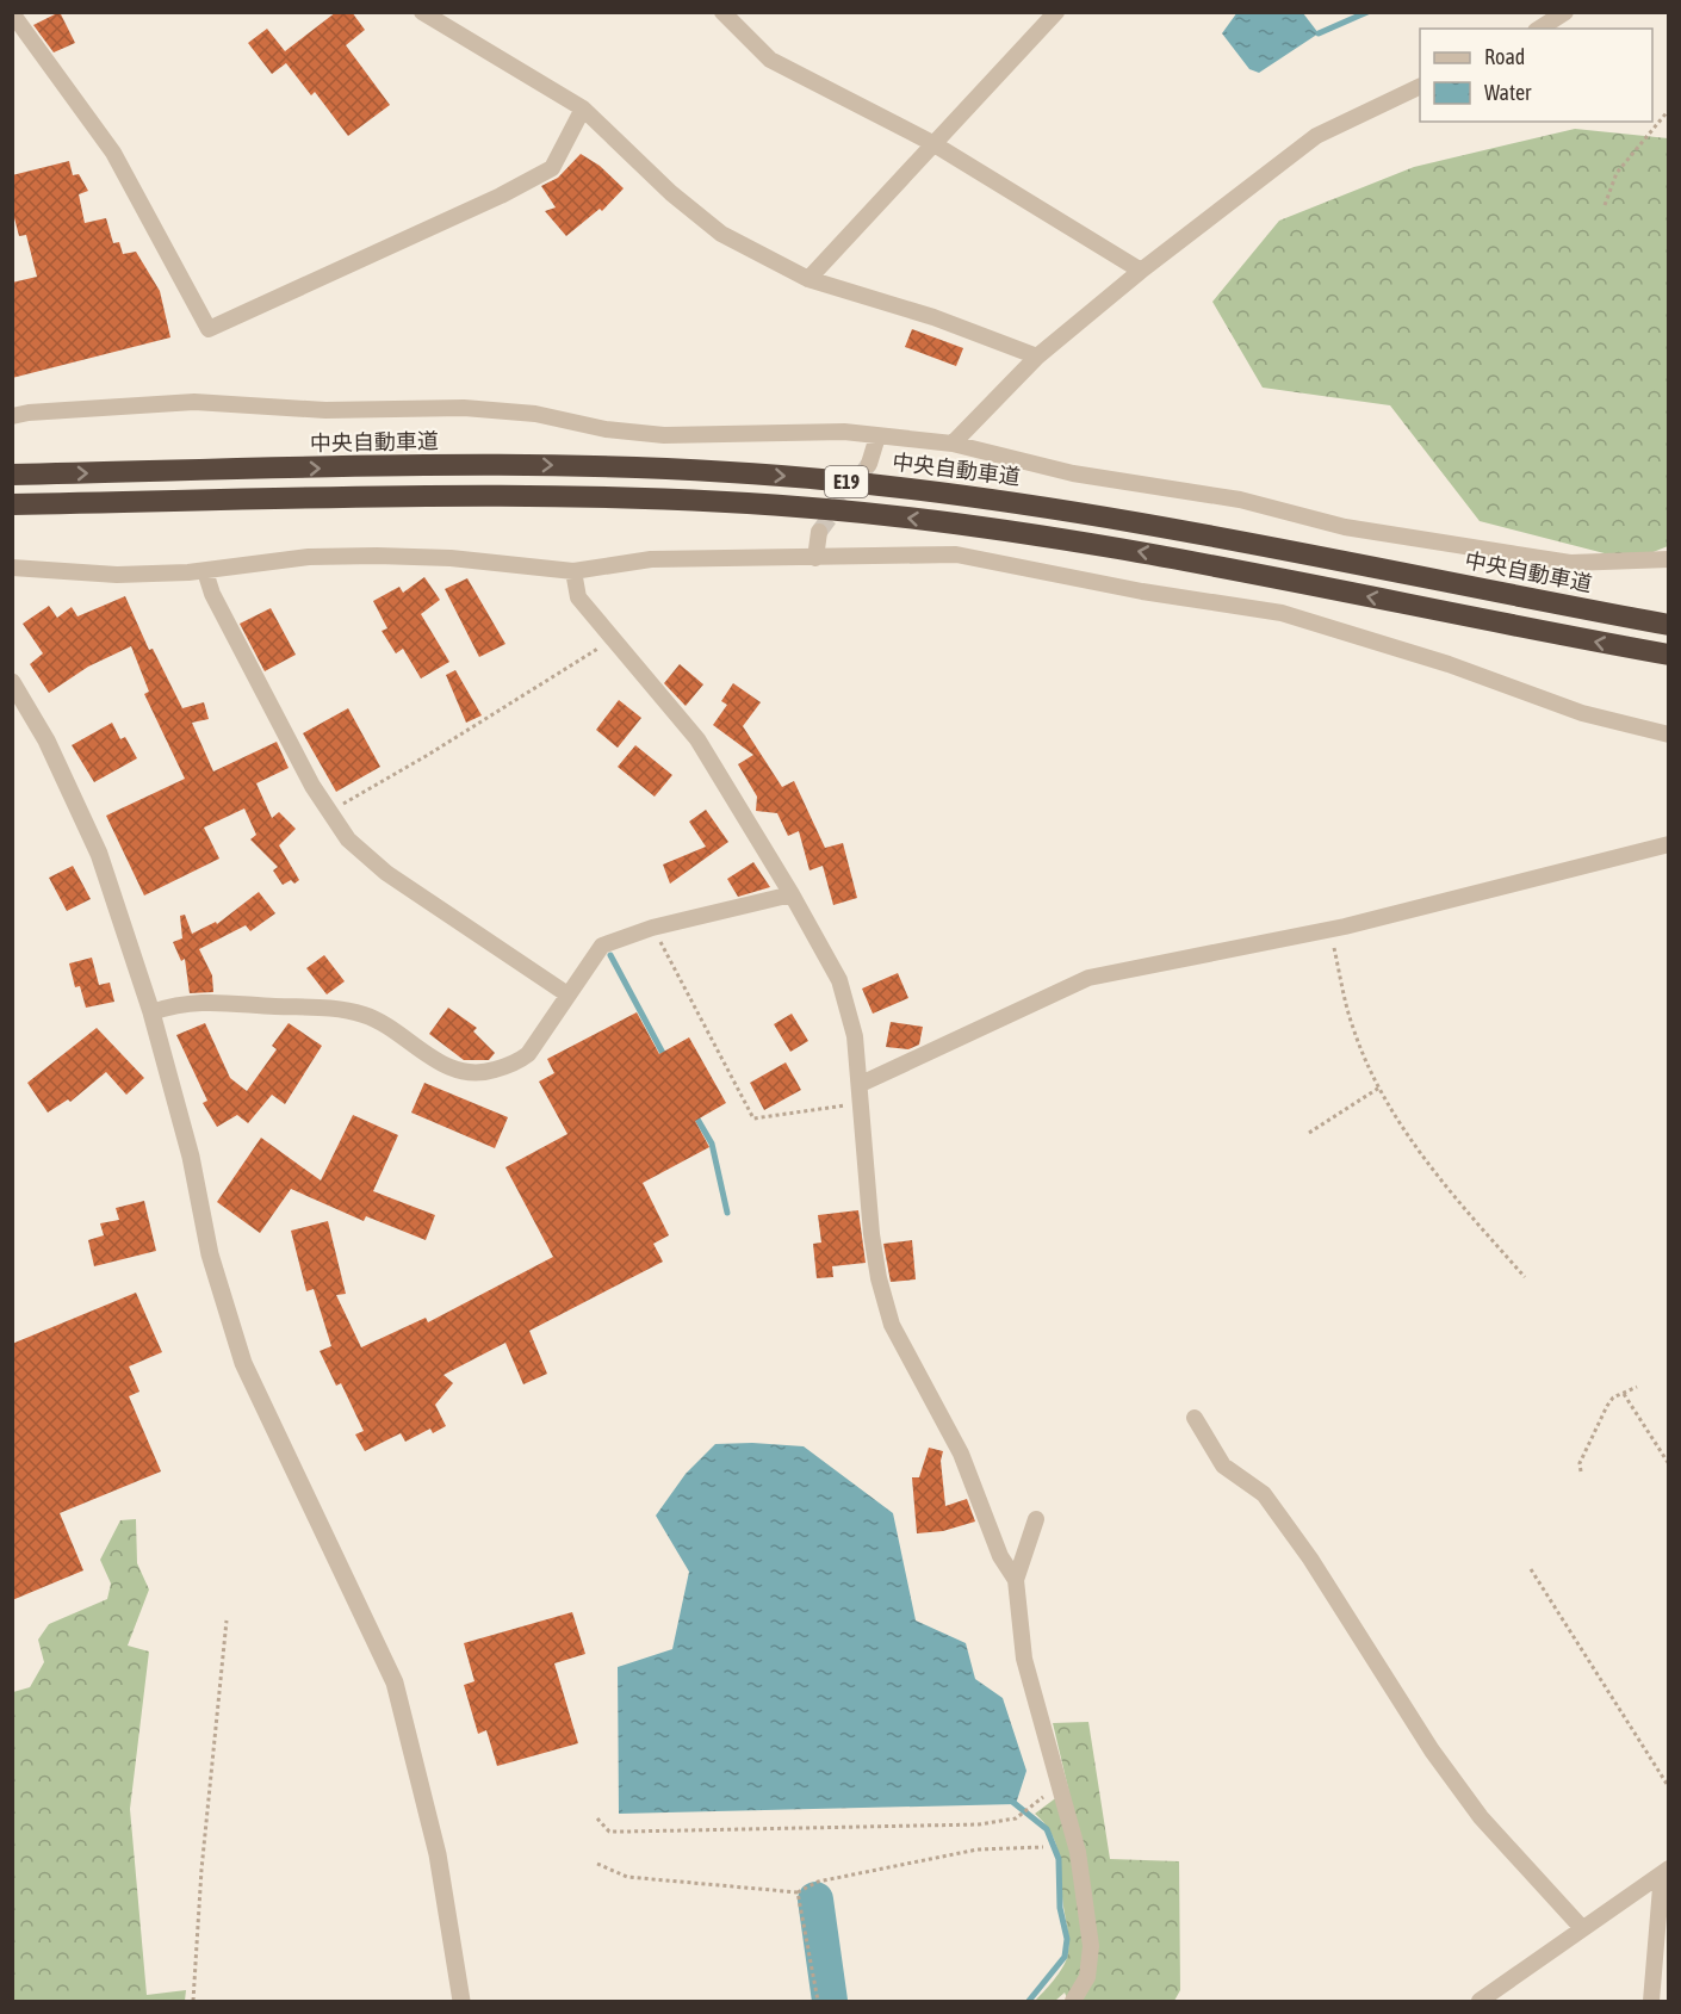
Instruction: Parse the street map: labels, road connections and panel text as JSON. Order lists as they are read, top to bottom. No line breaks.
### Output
{"streets":{"highway":["中央自動車道","E19"]},"legend":["Road","Water"]}
